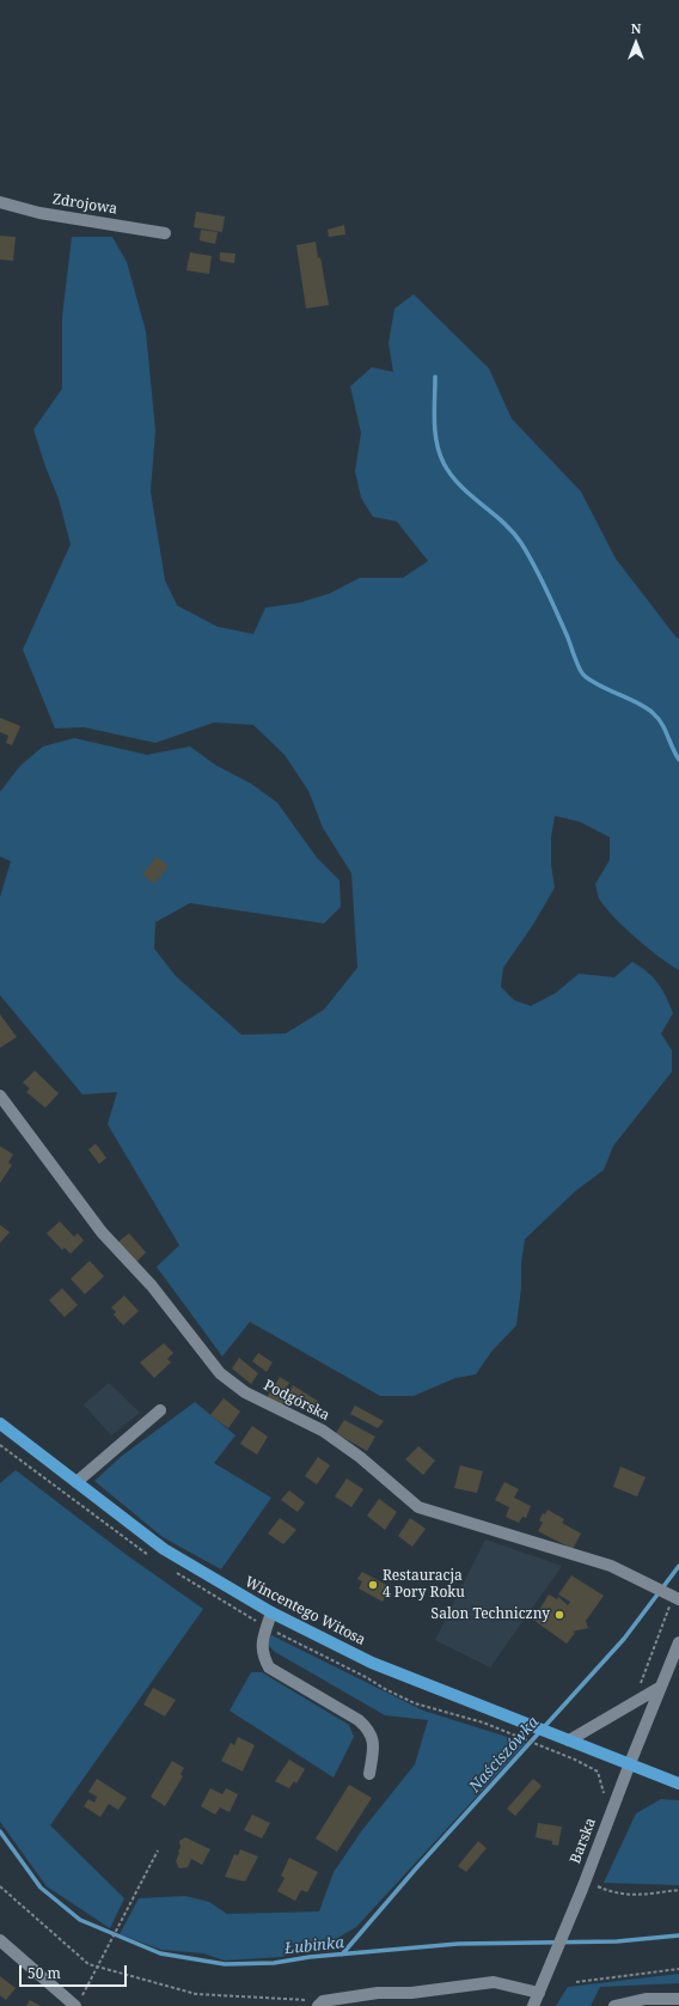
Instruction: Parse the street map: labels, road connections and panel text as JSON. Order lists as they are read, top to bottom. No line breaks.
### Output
{"streets":{"main road":["Wincentego Witosa"],"street":["Zdrojowa","Podgórska","Barska"]},"crossings":[["Wincentego Witosa","Barska"]],"water":["Naściszówka","Łubinka"],"places":["Restauracja 4 Pory Roku","Salon Techniczny"],"scale_bar":"50 m","north":"top"}
